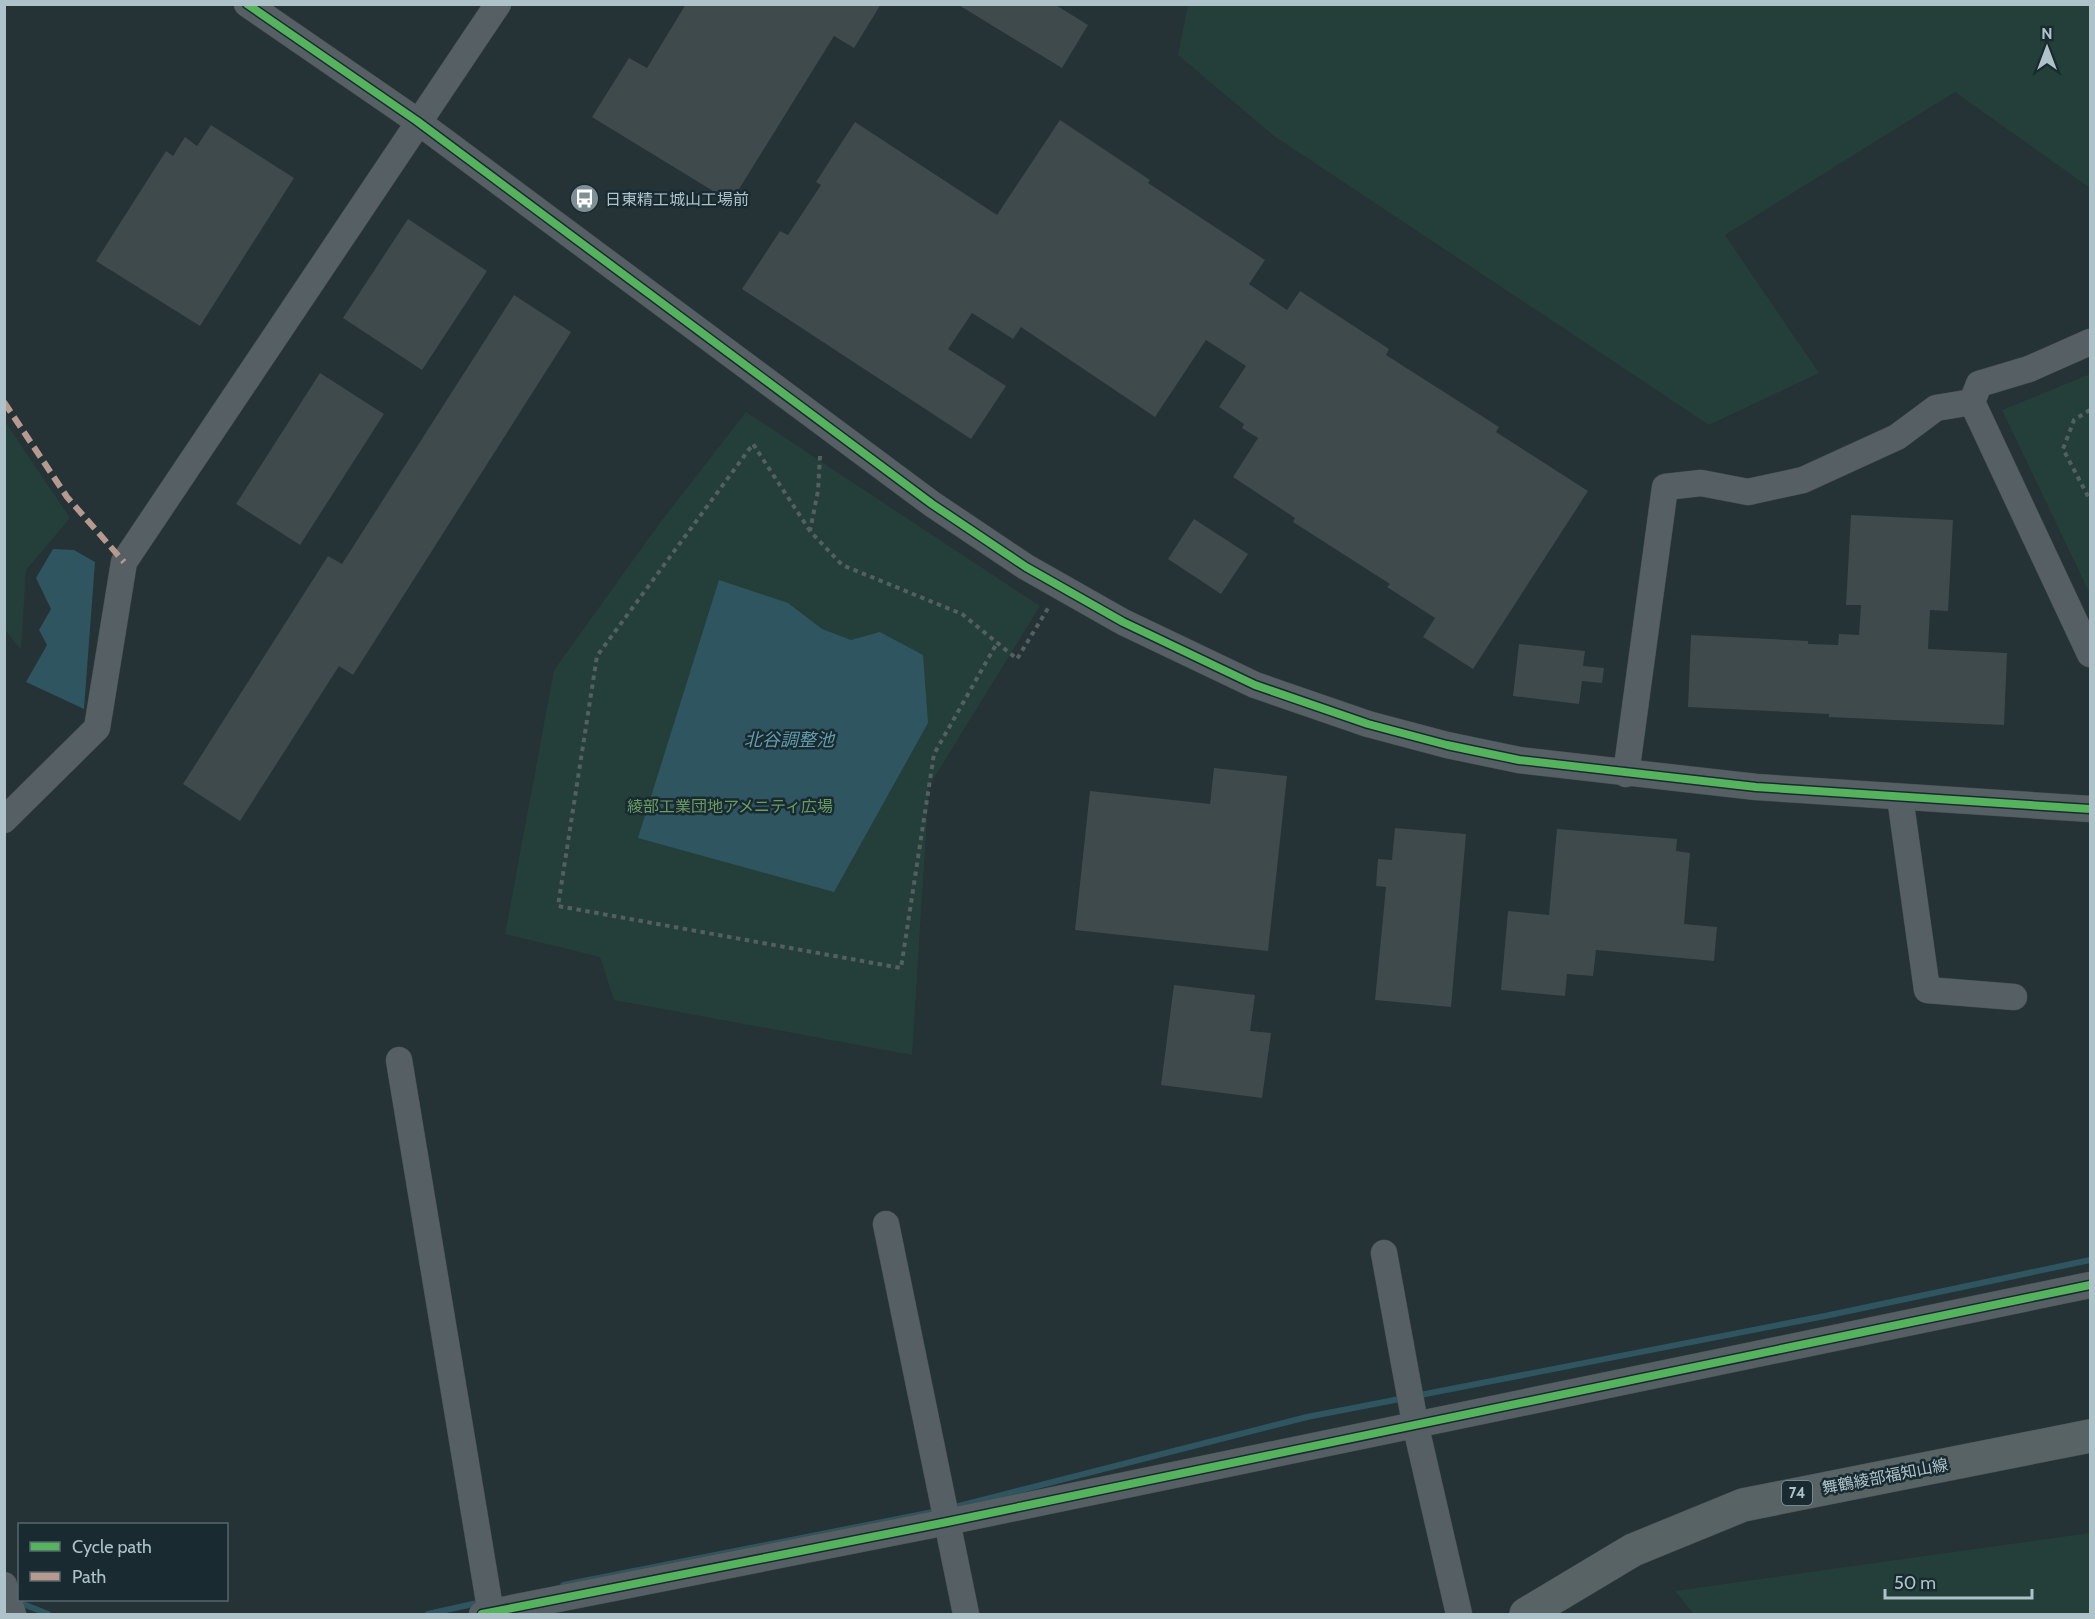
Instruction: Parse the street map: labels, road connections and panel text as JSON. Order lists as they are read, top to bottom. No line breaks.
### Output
{"streets":{"main road":["舞鶴綾部福知山線","74"]},"water":["北谷調整池"],"parks":["綾部工業団地アメニティ広場"],"places":{"bus stop":["日東精工城山工場前"]},"legend":["Cycle path","Path"],"scale_bar":"50 m","north":"top"}
